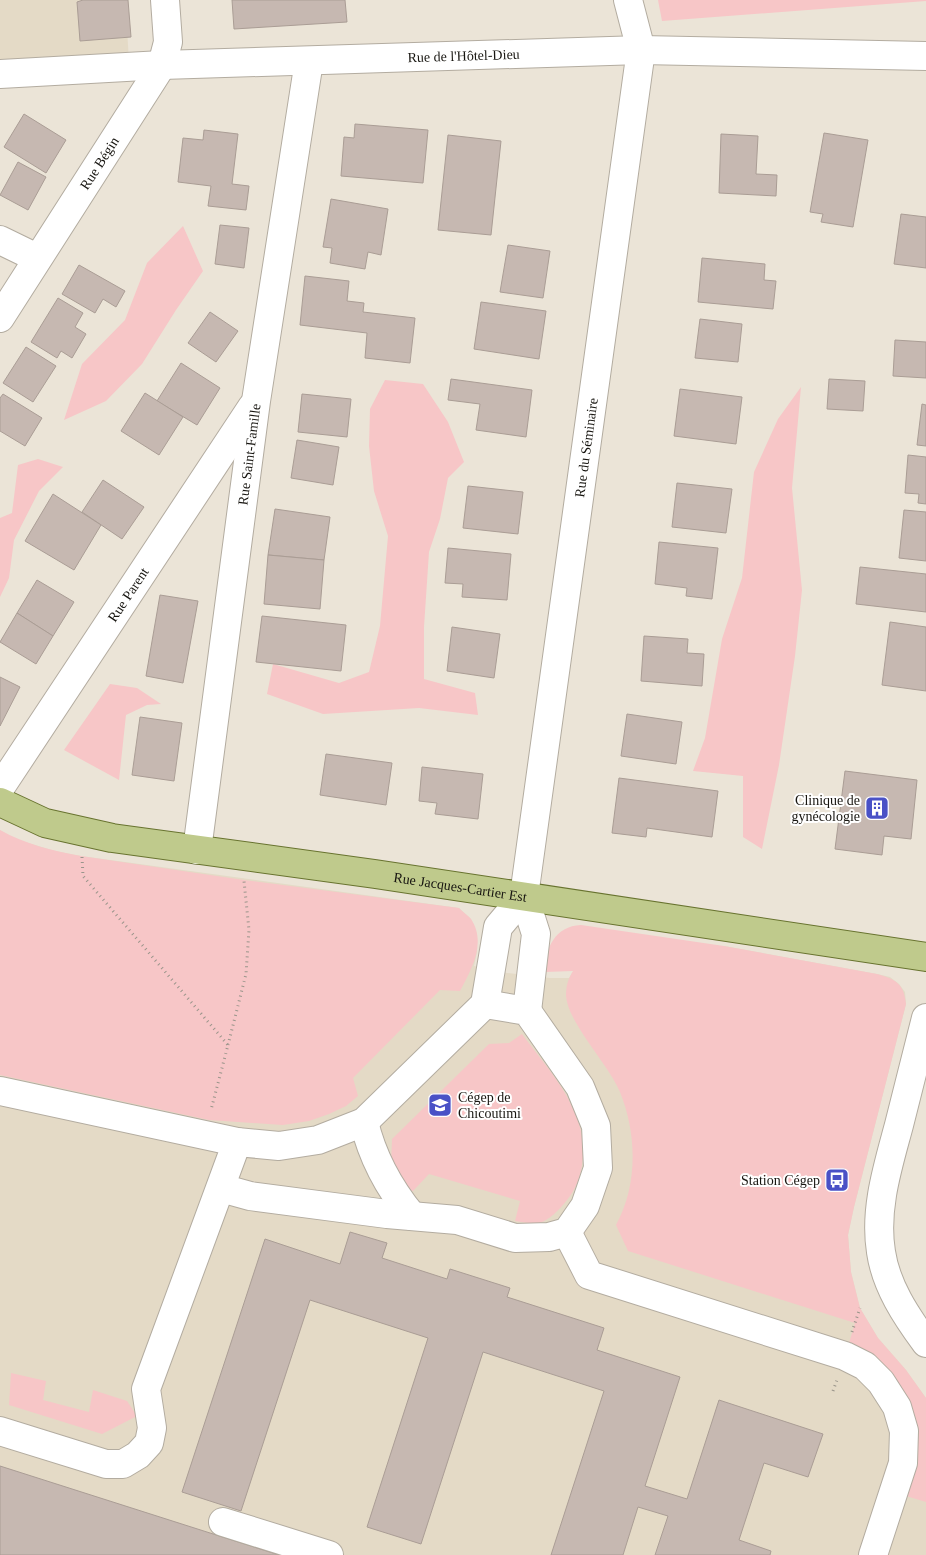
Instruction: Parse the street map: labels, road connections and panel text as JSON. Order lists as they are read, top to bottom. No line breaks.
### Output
{"streets":{"main road":["Rue Jacques-Cartier Est"],"street":["Rue de l'Hôtel-Dieu","Rue Bégin","Rue du Séminaire","Rue Saint-Famille","Rue Parent"]},"crossings":[["Rue de l'Hôtel-Dieu","Rue Bégin"],["Rue de l'Hôtel-Dieu","Rue du Séminaire"],["Rue de l'Hôtel-Dieu","Rue Saint-Famille"],["Rue du Séminaire","Rue Jacques-Cartier Est"],["Rue Saint-Famille","Rue Parent"],["Rue Saint-Famille","Rue Jacques-Cartier Est"]],"places":{"building":["Clinique de gynécologie"],"school or university":["Cégep de Chicoutimi"],"bus stop":["Station Cégep"]}}
